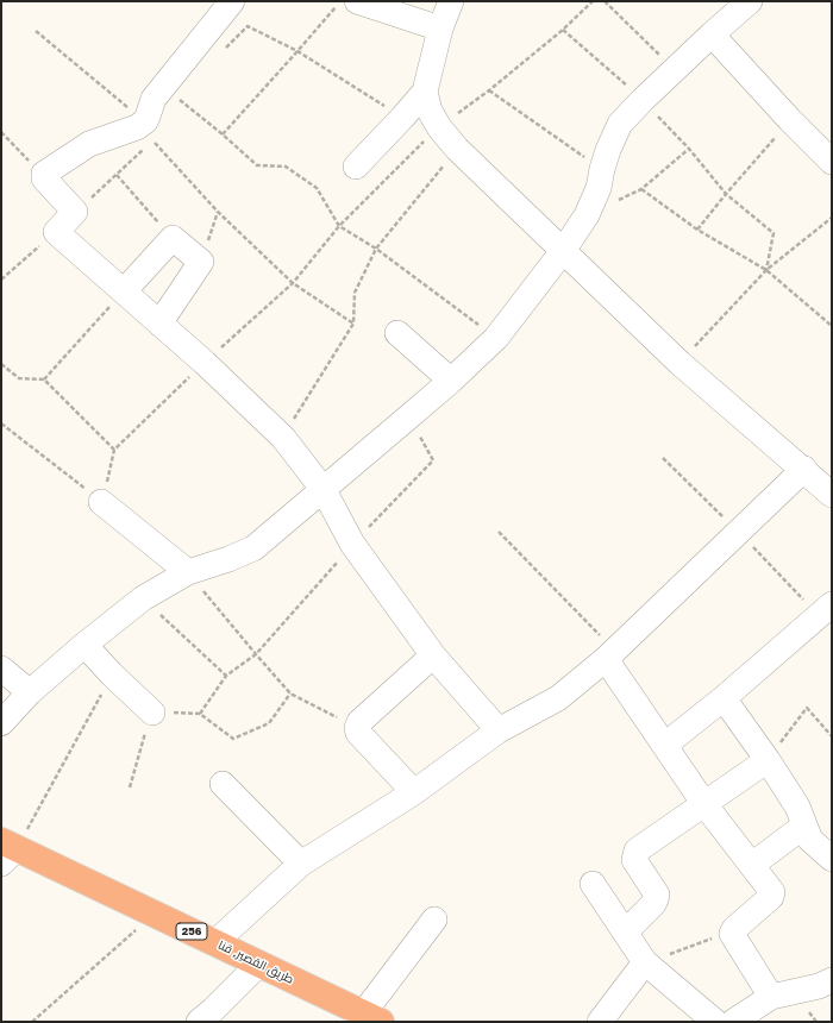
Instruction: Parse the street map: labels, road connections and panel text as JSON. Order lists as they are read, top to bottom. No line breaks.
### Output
{"streets":{"highway":["256","طريق القصير, قنا"]}}
